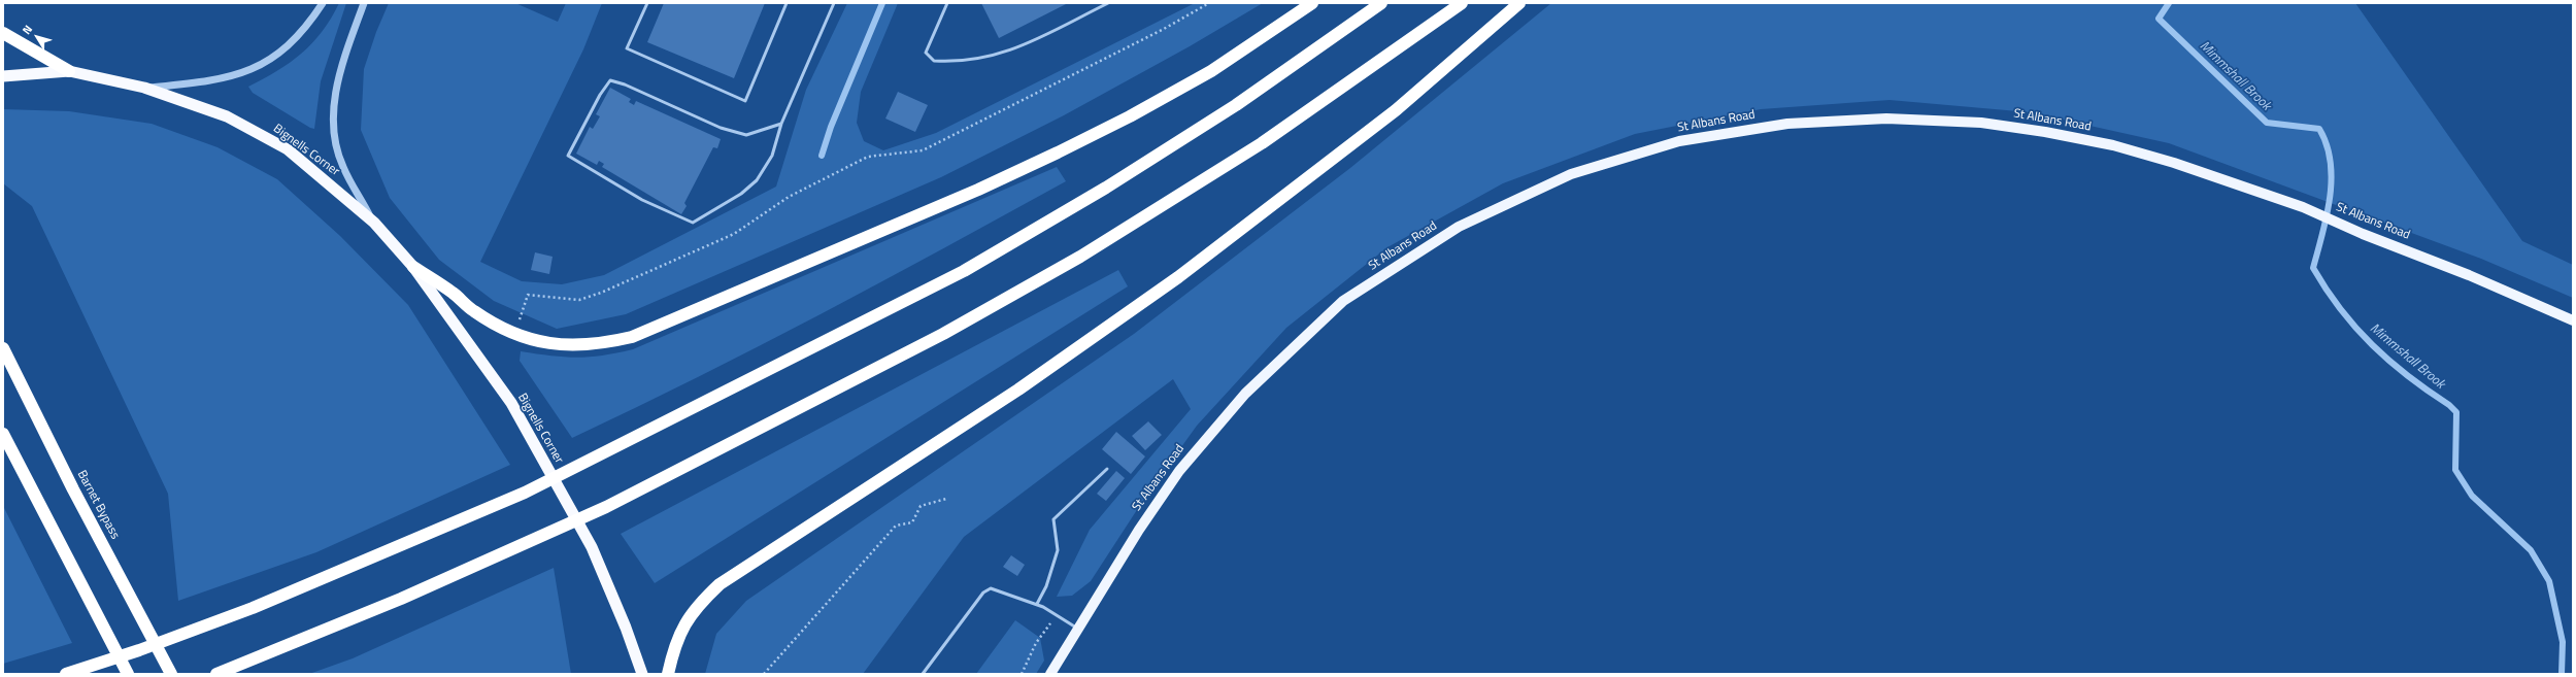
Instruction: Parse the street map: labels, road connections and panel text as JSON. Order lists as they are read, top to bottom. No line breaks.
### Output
{"streets":{"highway":["Bignells Corner","Barnet Bypass"],"main road":["St Albans Road"]},"water":["Mimmshall Brook"],"north":"top left"}
